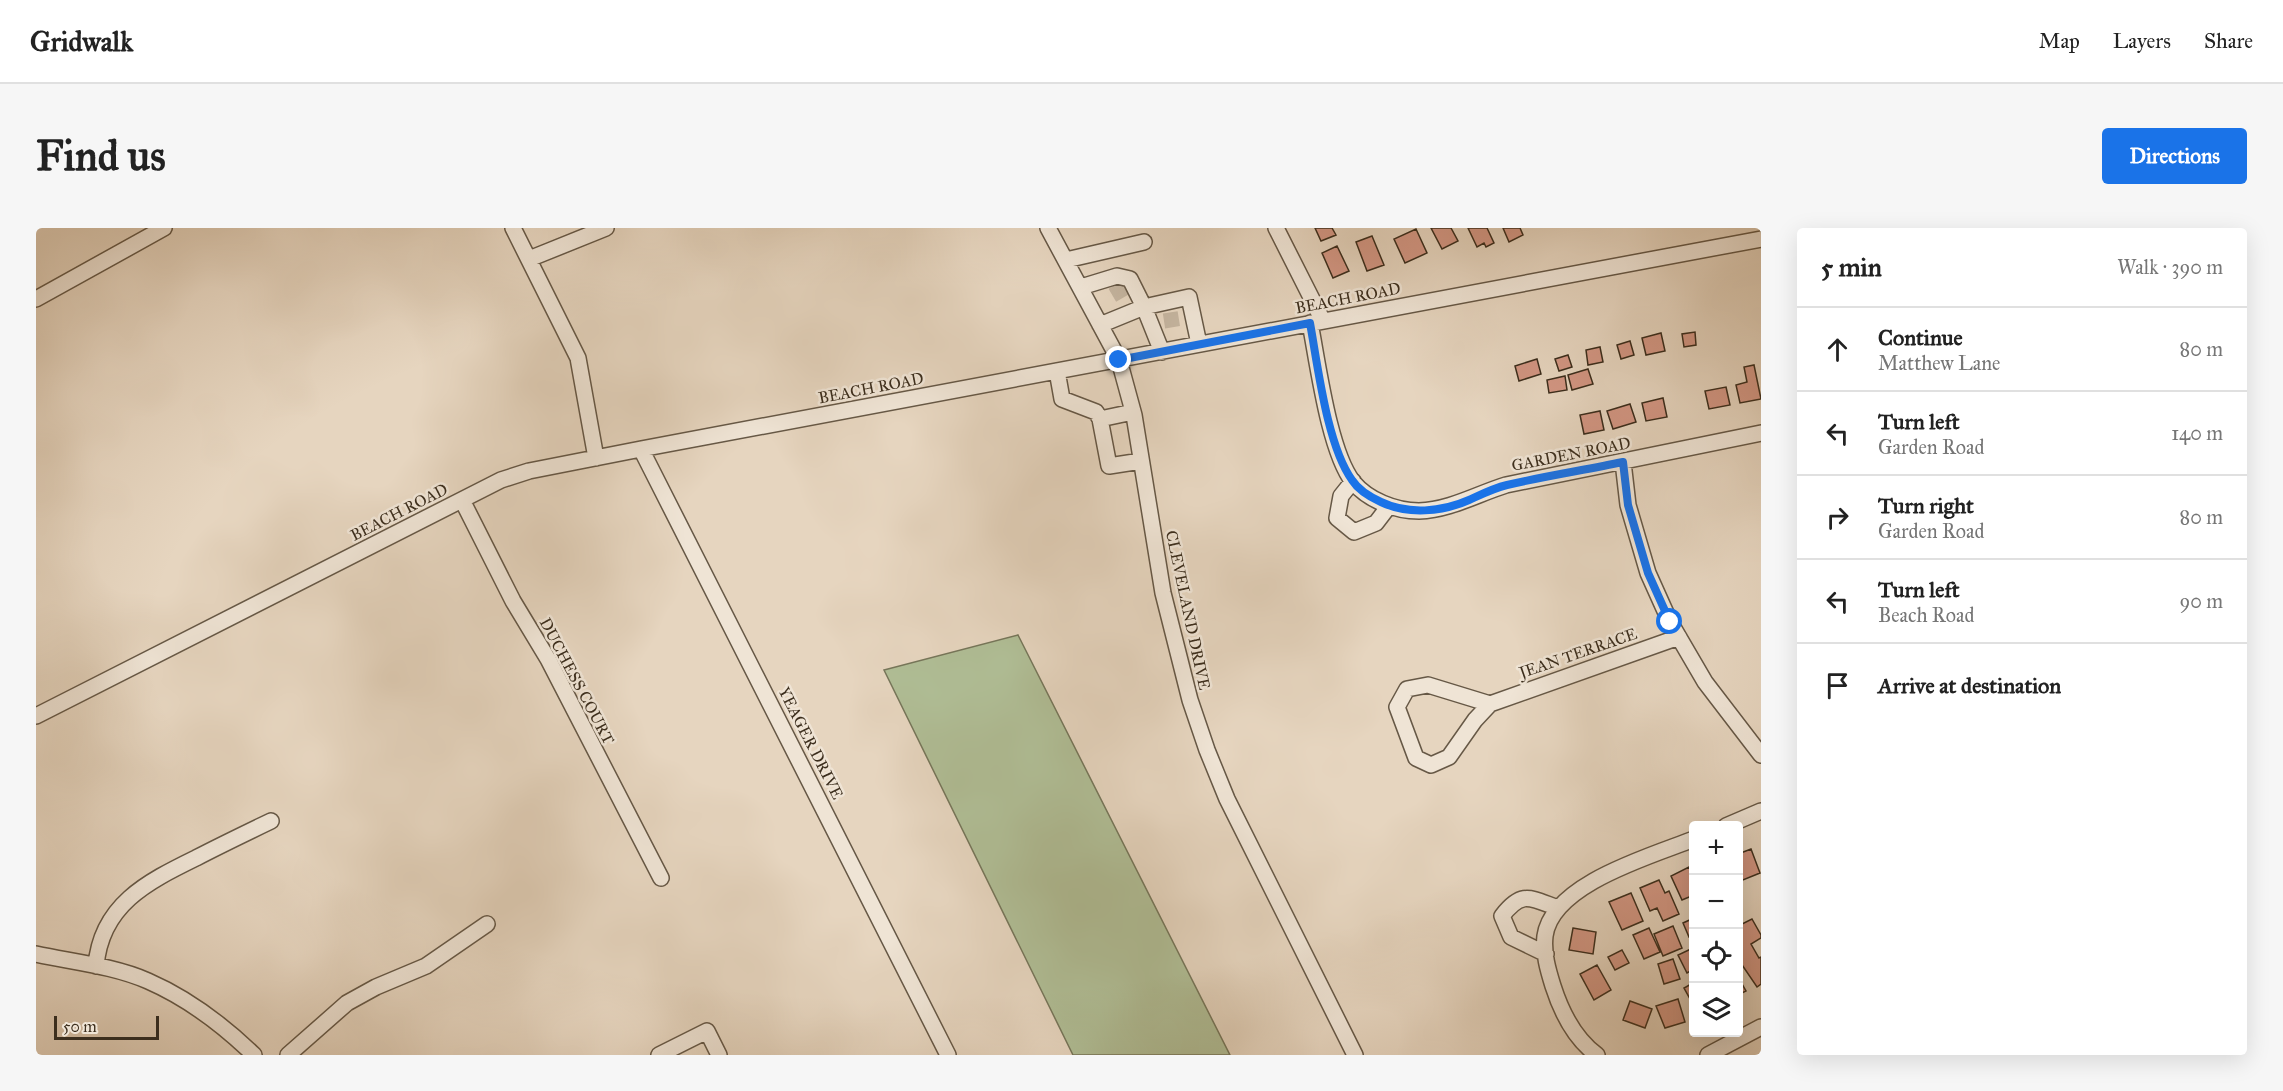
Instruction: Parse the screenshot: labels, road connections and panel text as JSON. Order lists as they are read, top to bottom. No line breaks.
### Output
{"streets":{"street":["BEACH ROAD","GARDEN ROAD","CLEVELAND DRIVE","JEAN TERRACE","DUCHESS COURT","YEAGER DRIVE"]},"crossings":[["BEACH ROAD","GARDEN ROAD"],["BEACH ROAD","CLEVELAND DRIVE"],["BEACH ROAD","DUCHESS COURT"],["BEACH ROAD","YEAGER DRIVE"]],"scale_bar":"50 m","page":{"header":"Gridwalk","nav":["Map","Layers","Share"],"buttons":"Directions","title":"Find us","heading":["5 min","Walk · 390 m"],"list":[["Continue","Matthew Lane","80 m"],["Turn left","Garden Road","140 m"],["Turn right","Garden Road","80 m"],["Turn left","Beach Road","90 m"],"Arrive at destination"],"map_buttons":["+","−"],"scale":"50 m"}}
